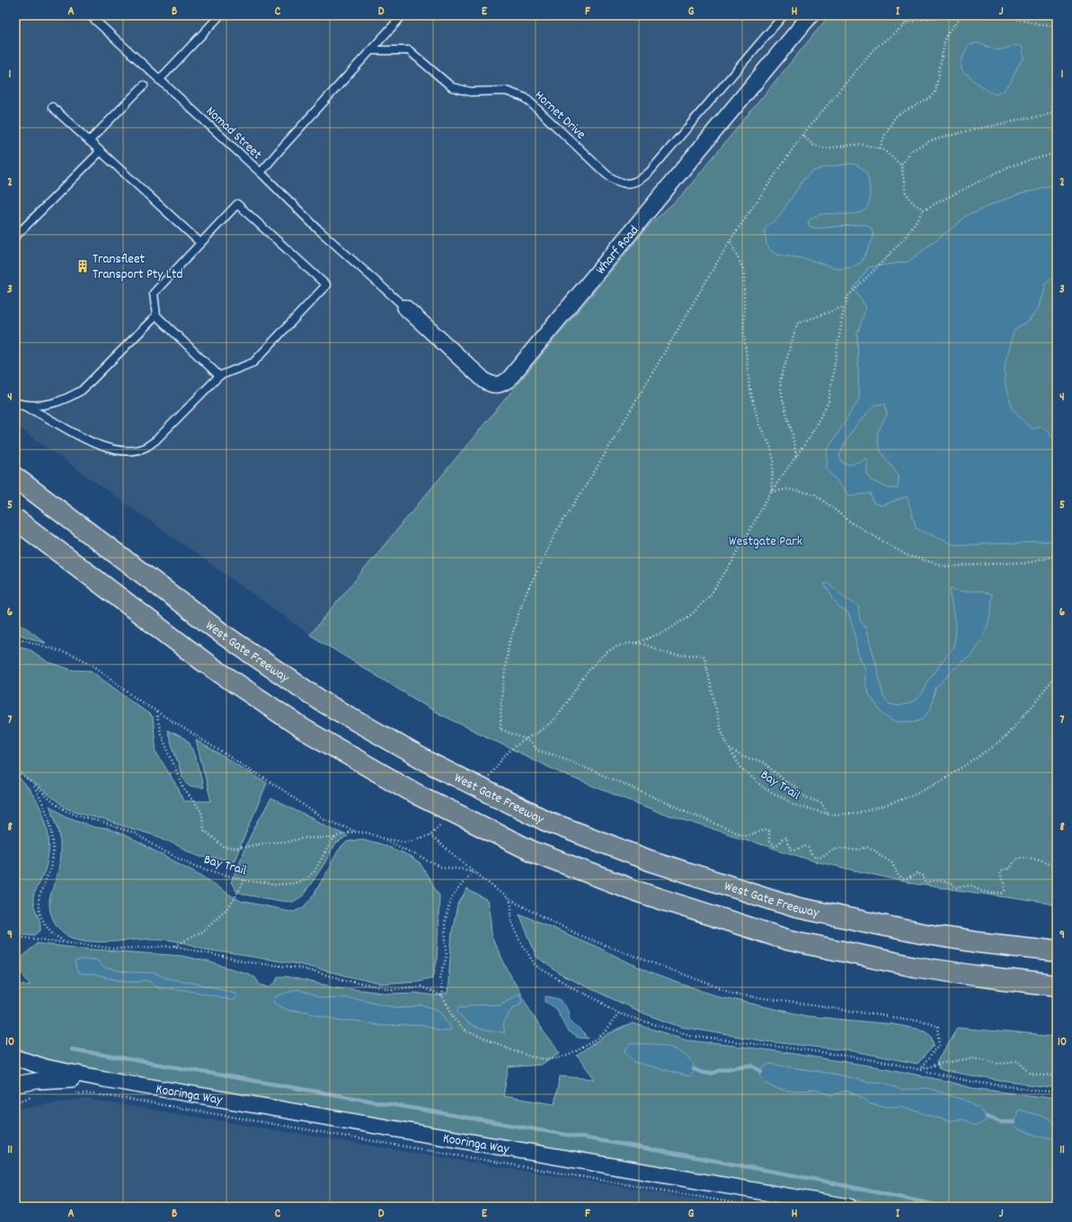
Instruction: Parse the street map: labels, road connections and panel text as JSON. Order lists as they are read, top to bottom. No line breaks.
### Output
{"streets":{"highway":["West Gate Freeway"],"street":["Wharf Road","Kooringa Way"],"lane":["Hornet Drive","Nomad Street"],"path":["Bay Trail"]},"crossings":[["Nomad Street","Wharf Road"]],"parks":["Westgate Park"],"places":{"building":["Transfleet Transport Pty Ltd"]},"grid":{"columns":["A","B","C","D","E","F","G","H","I","J"],"rows":["1","2","3","4","5","6","7","8","9","10","11"]}}
